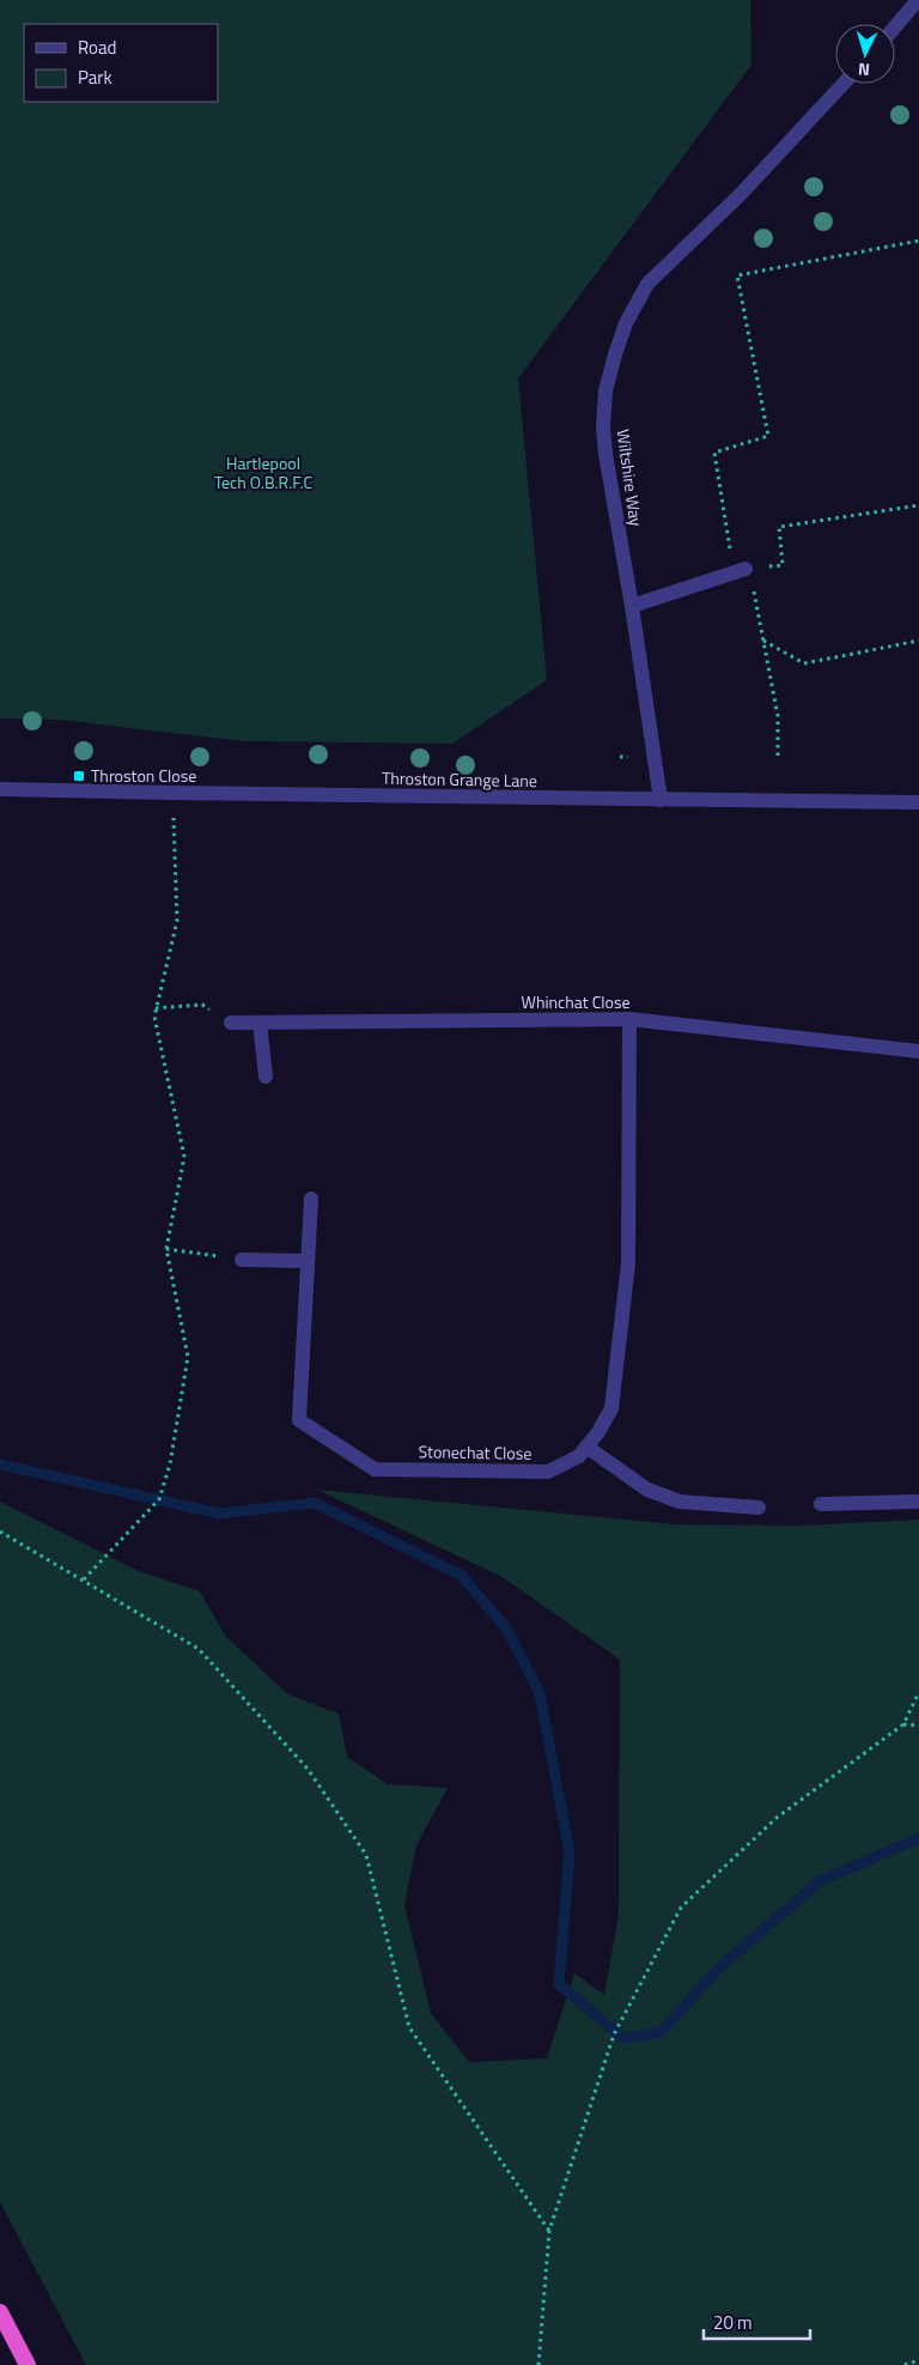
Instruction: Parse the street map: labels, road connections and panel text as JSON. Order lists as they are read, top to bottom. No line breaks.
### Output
{"streets":{"street":["Wiltshire Way","Throston Grange Lane","Whinchat Close","Stonechat Close"]},"crossings":[["Wiltshire Way","Throston Grange Lane"],["Whinchat Close","Stonechat Close"]],"parks":["Hartlepool Tech O.B.R.F.C"],"places":{"transit":["Throston Close"]},"legend":["Road","Park"],"scale_bar":"20 m","north":"bottom"}
